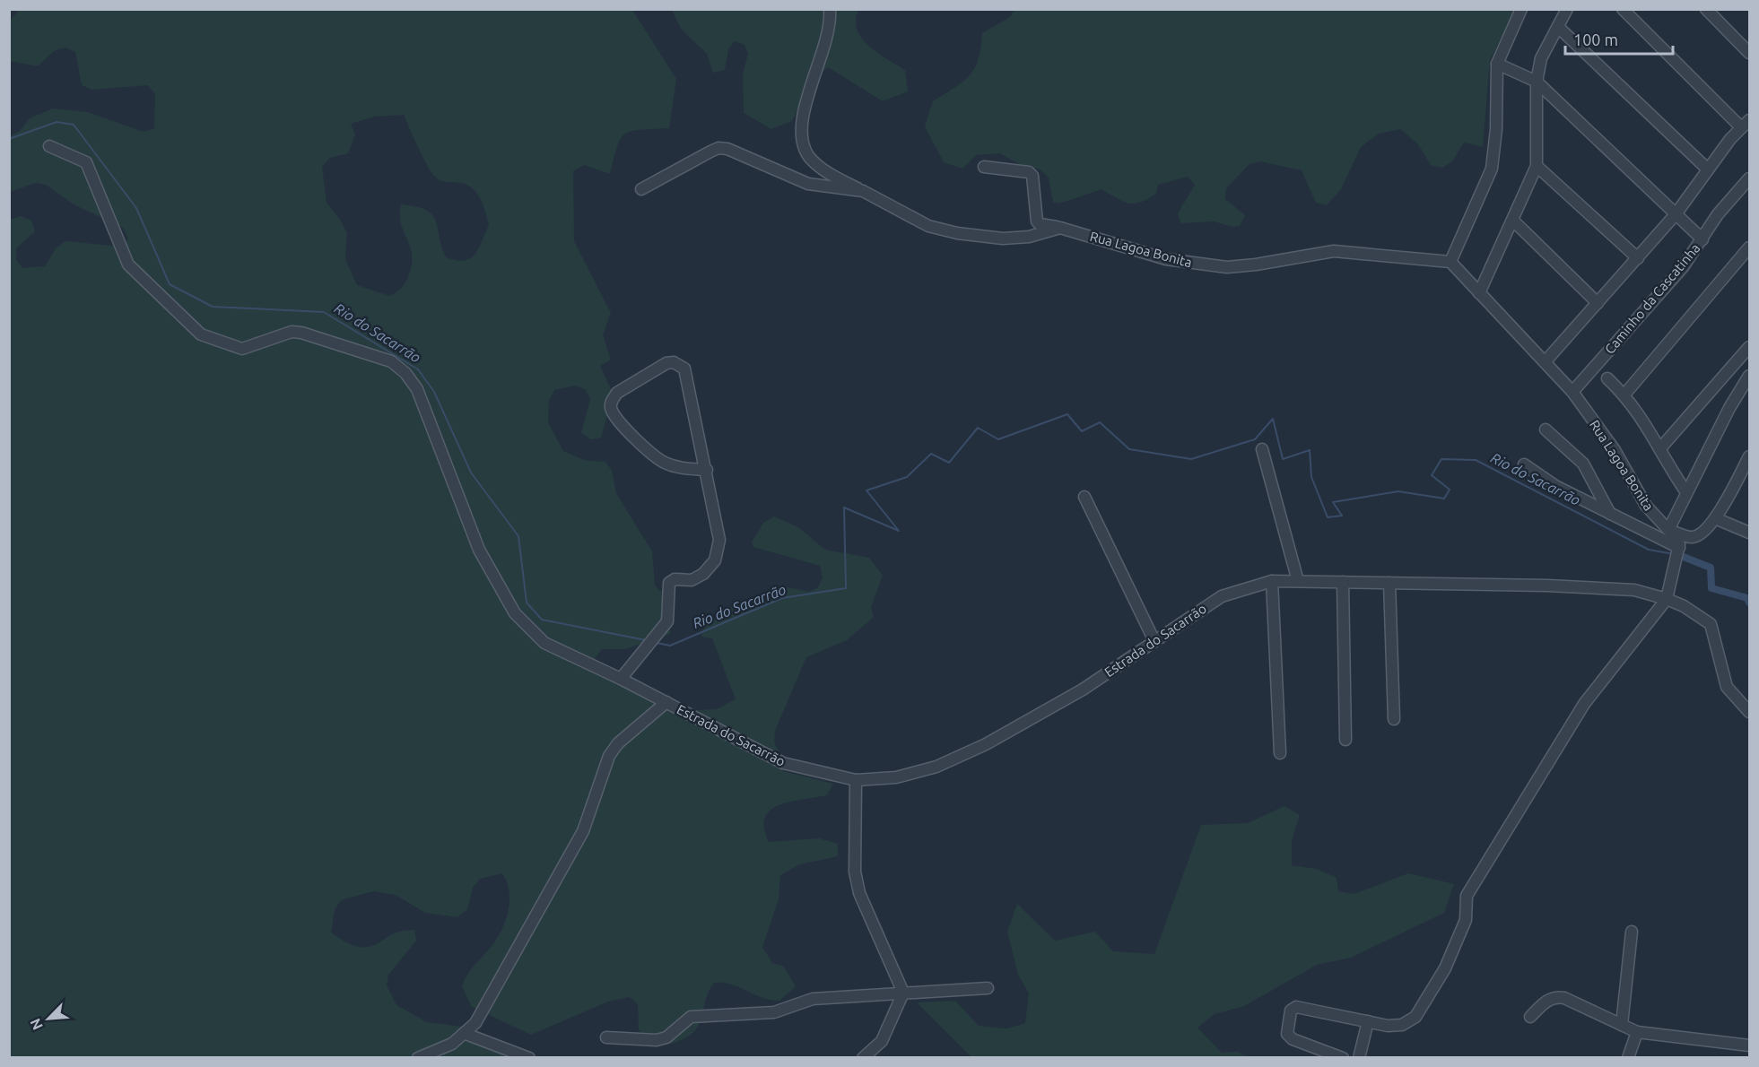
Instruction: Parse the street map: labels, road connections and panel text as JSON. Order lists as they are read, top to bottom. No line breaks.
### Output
{"streets":{"street":["Rua Lagoa Bonita","Caminho da Cascatinha","Estrada do Sacarrão"]},"crossings":[["Rua Lagoa Bonita","Caminho da Cascatinha"]],"water":["Rio do Sacarrão"],"scale_bar":"100 m","north":"bottom left"}
